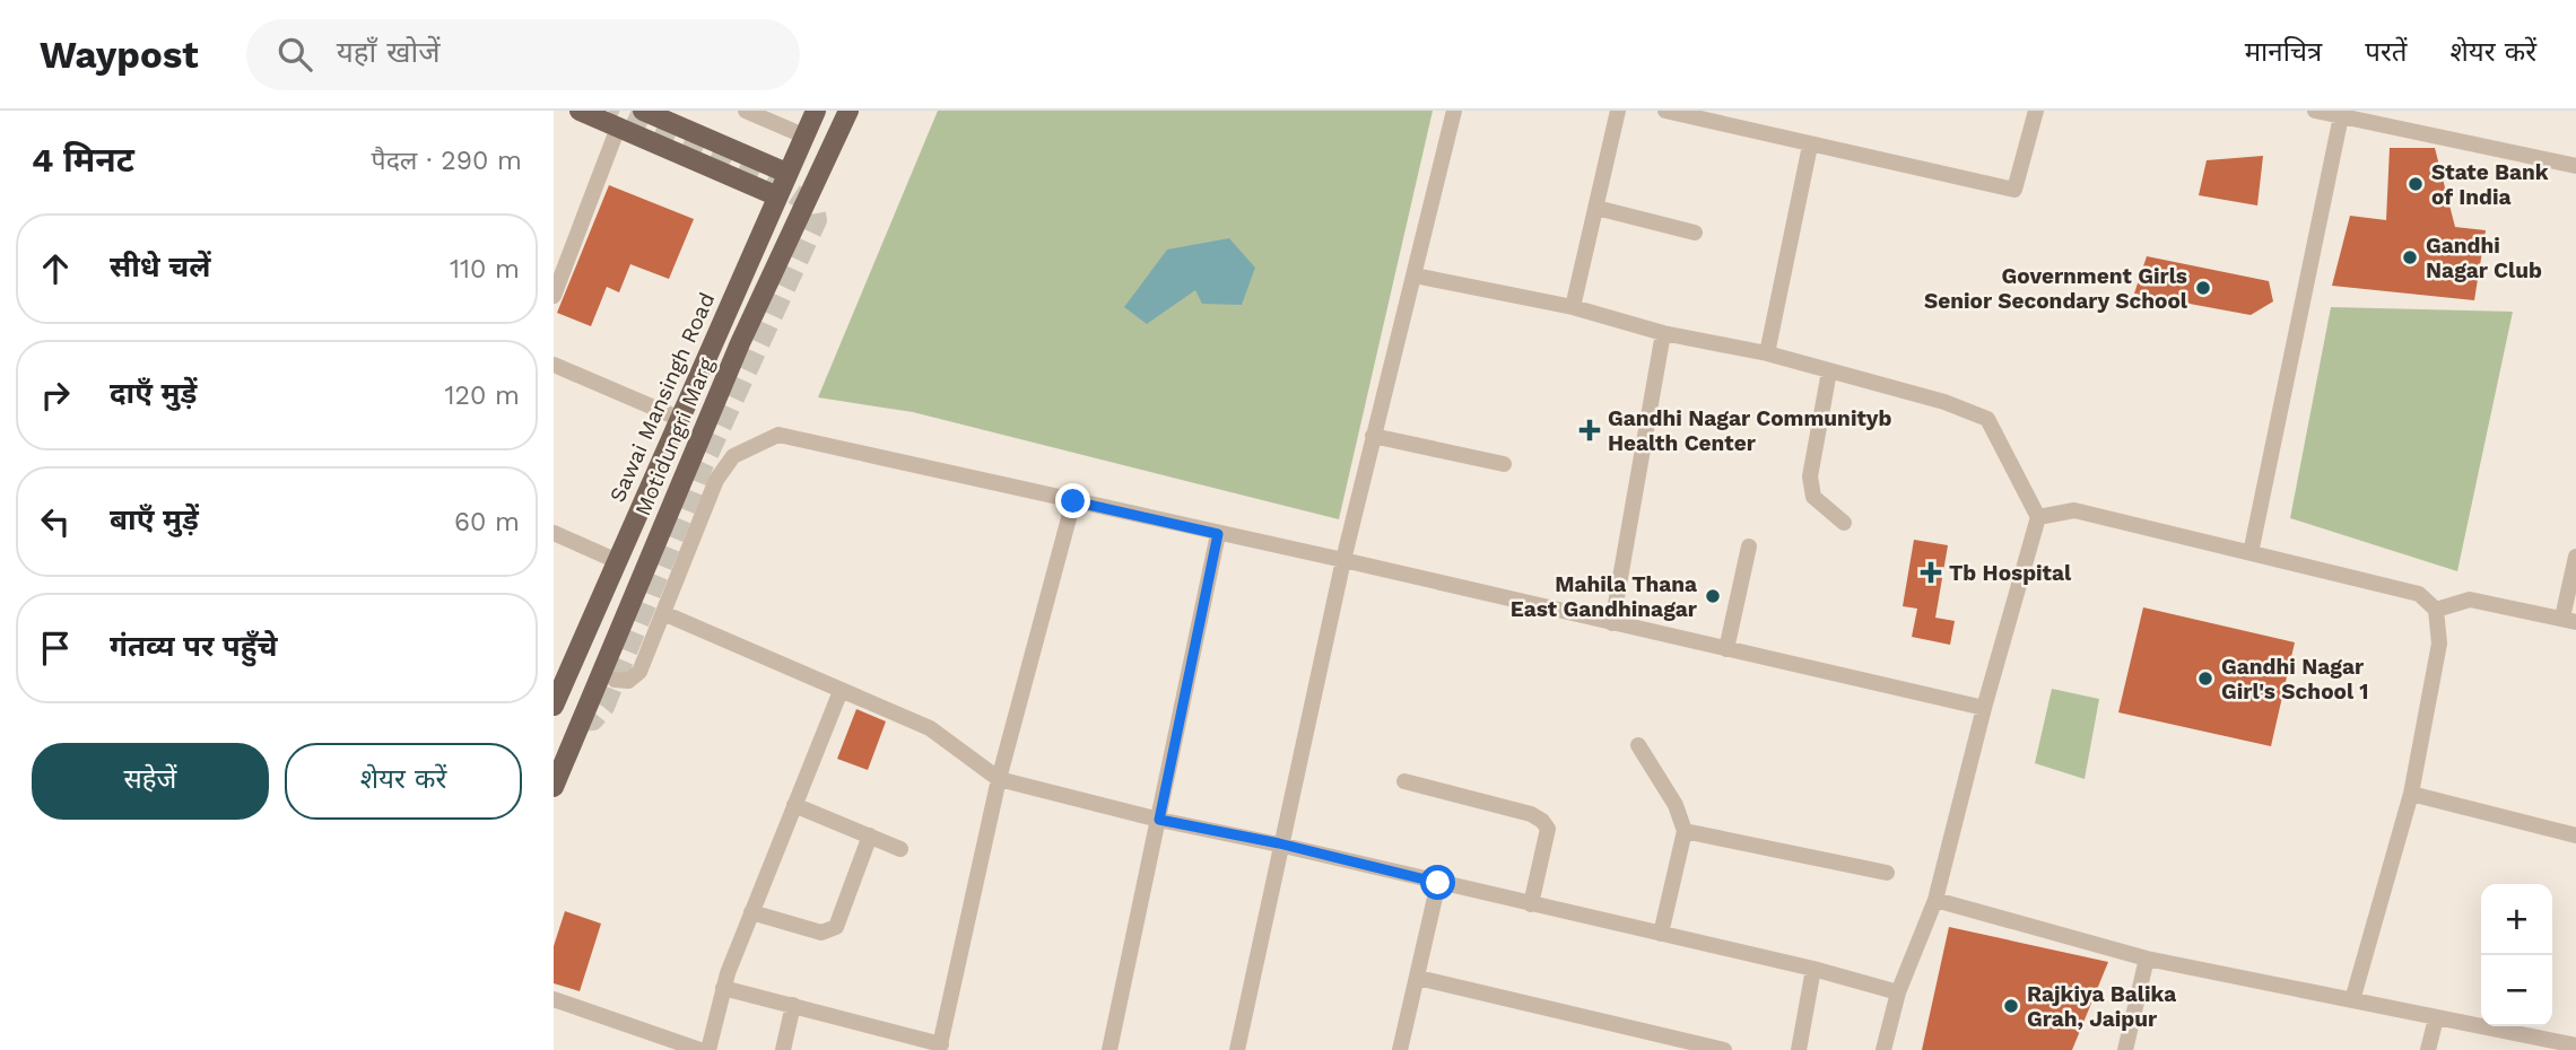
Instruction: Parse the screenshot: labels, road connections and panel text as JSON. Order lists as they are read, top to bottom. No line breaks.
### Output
{"streets":{"main road":["Sawai Mansingh Road","Motidungri Marg"]},"places":{"other":["State Bank of India","Gandhi Nagar Club","Government Girls Senior Secondary School","Mahila Thana East Gandhinagar","Gandhi Nagar Girl's School 1","Rajkiya Balika Grah, Jaipur"],"health":["Gandhi Nagar Communityb Health Center","Tb Hospital"]},"page":{"header":"Waypost","search":"यहाँ खोजें","nav":["मानचित्र","परतें","शेयर करें"],"heading":["4 मिनट","पैदल · 290 m"],"list":[["सीधे चलें","110 m"],["दाएँ मुड़ें","120 m"],["बाएँ मुड़ें","60 m"],"गंतव्य पर पहुँचे"],"buttons":["सहेजें","शेयर करें"],"map_buttons":["+","−"]}}
